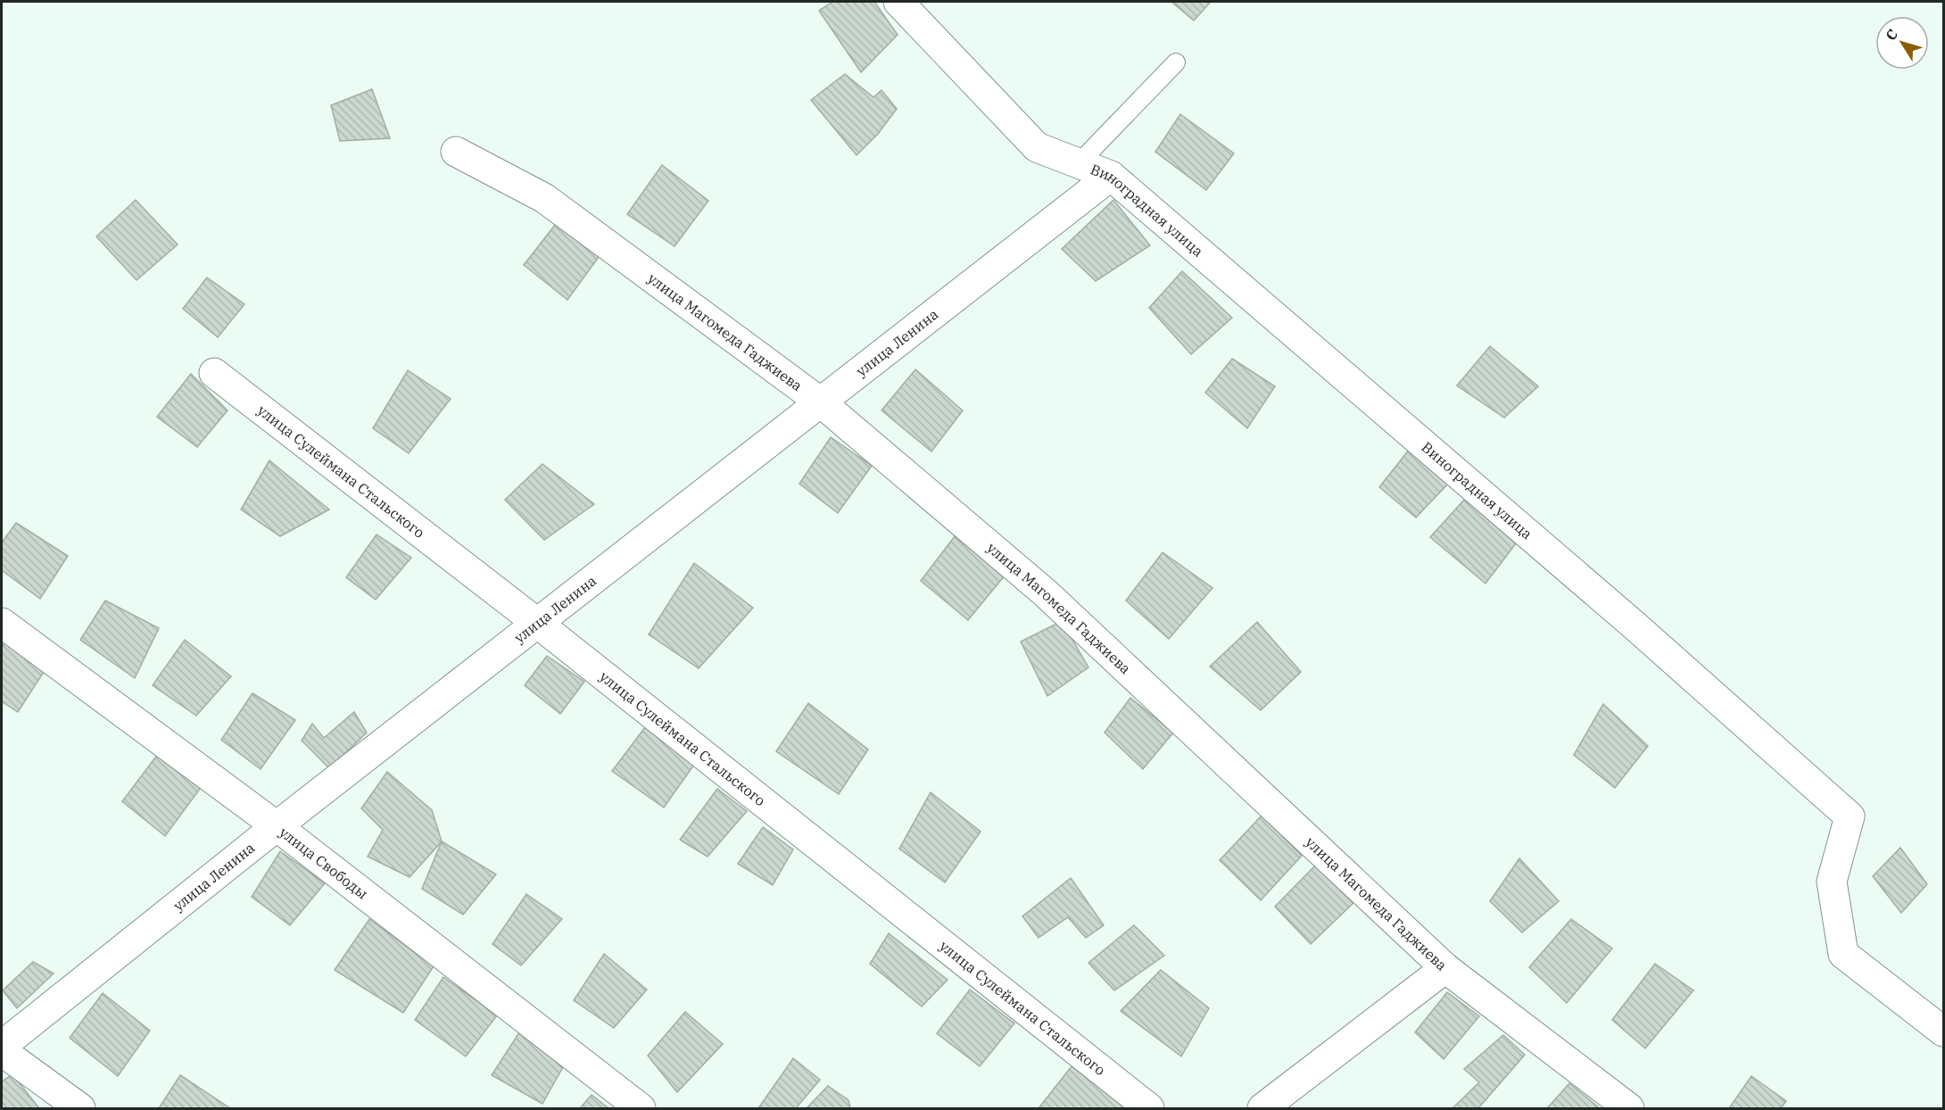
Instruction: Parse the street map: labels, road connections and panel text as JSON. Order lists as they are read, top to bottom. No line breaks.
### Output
{"streets":{"street":["Виноградная улица","улица Магомеда Гаджиева","улица Ленина","улица Сулеймана Стальского","улица Свободы"]},"crossings":[["Виноградная улица","улица Ленина"],["улица Магомеда Гаджиева","улица Ленина"],["улица Ленина","улица Сулеймана Стальского"],["улица Ленина","улица Свободы"]],"north":"top left"}
